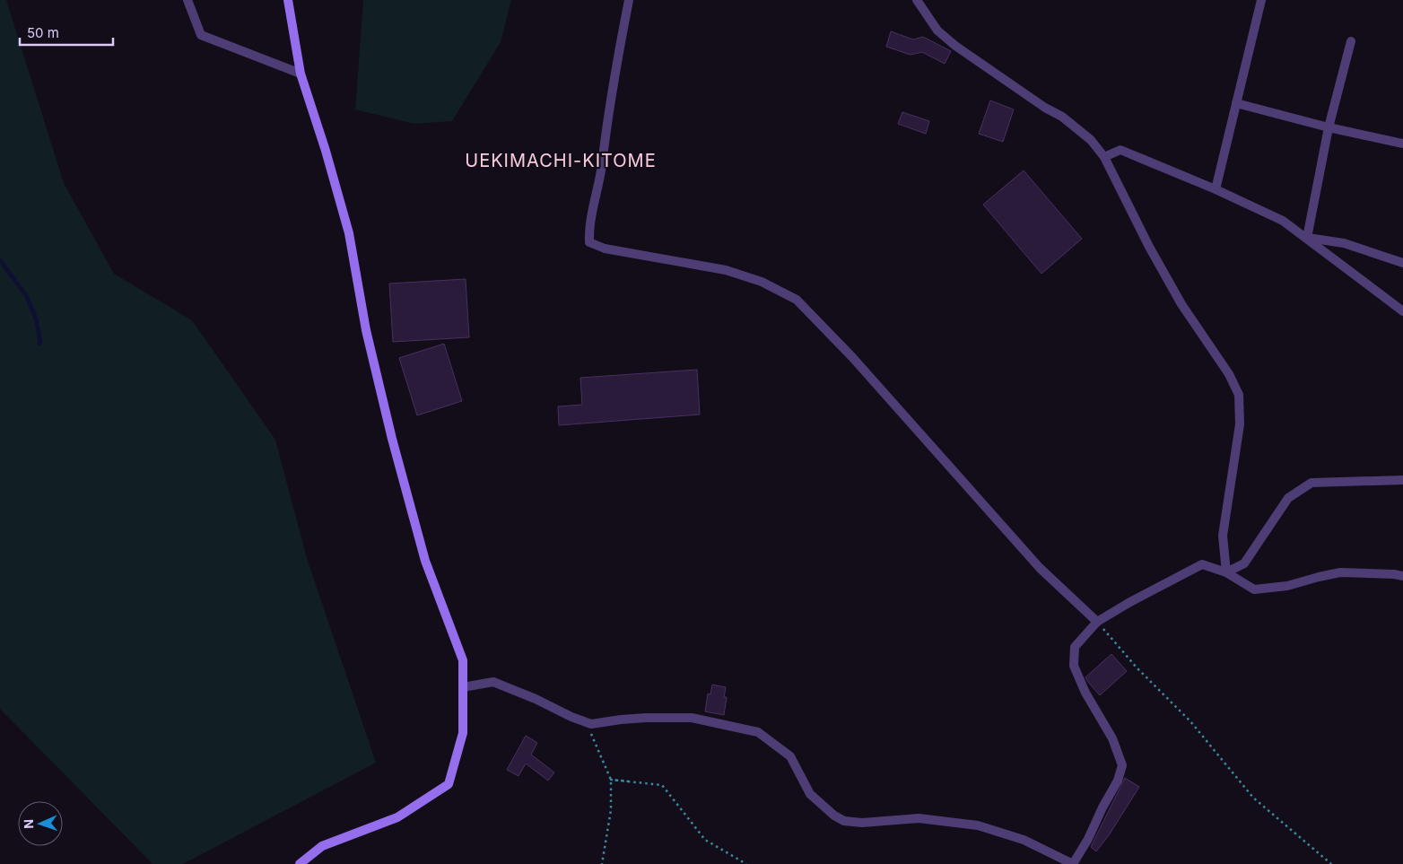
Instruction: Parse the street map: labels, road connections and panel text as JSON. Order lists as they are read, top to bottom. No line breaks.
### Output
{"districts":["UEKIMACHI-KITOME"],"scale_bar":"50 m","north":"left"}
